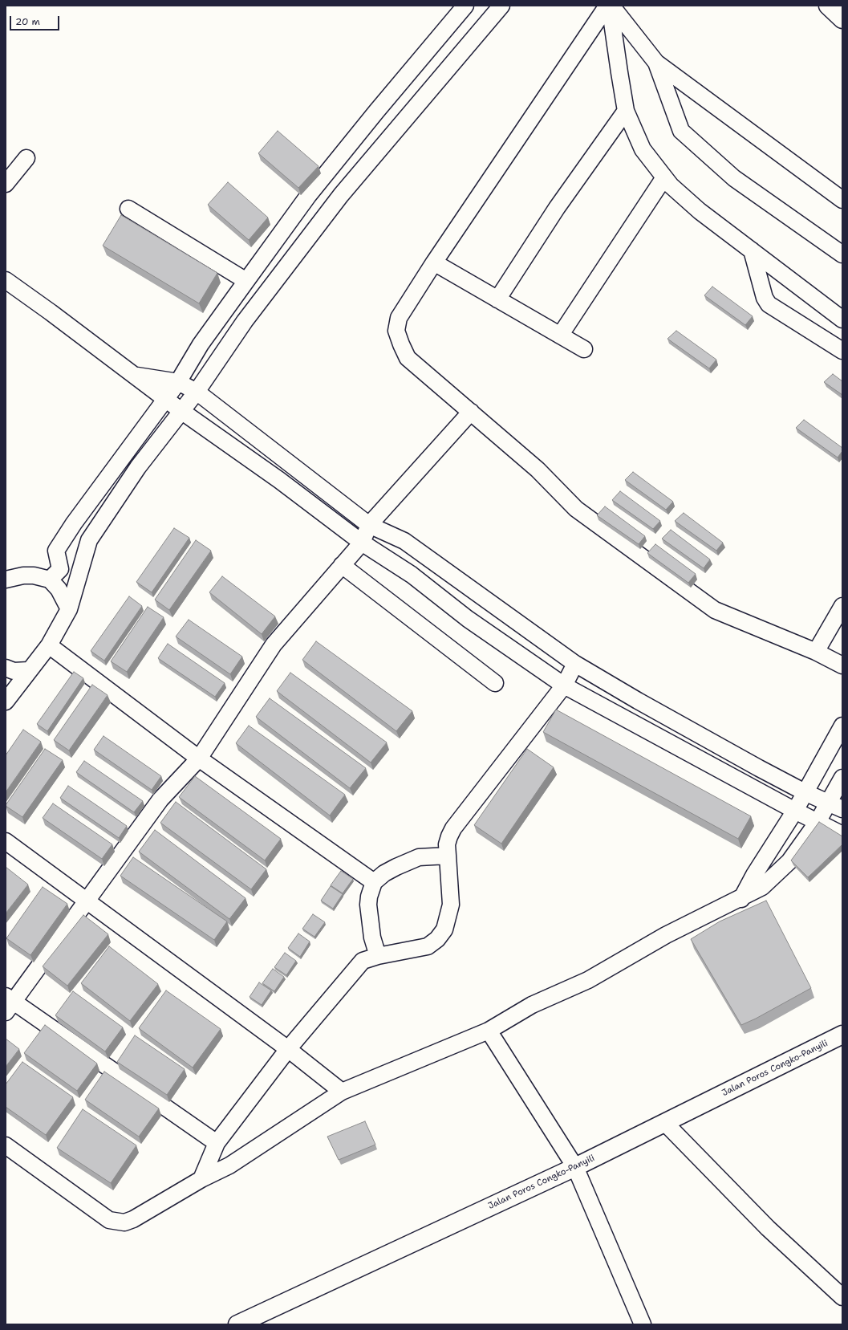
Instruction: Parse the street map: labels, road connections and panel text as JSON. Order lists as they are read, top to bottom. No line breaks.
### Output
{"streets":{"main road":["Jalan Poros Congko-Panyili"]},"scale_bar":"20 m"}
